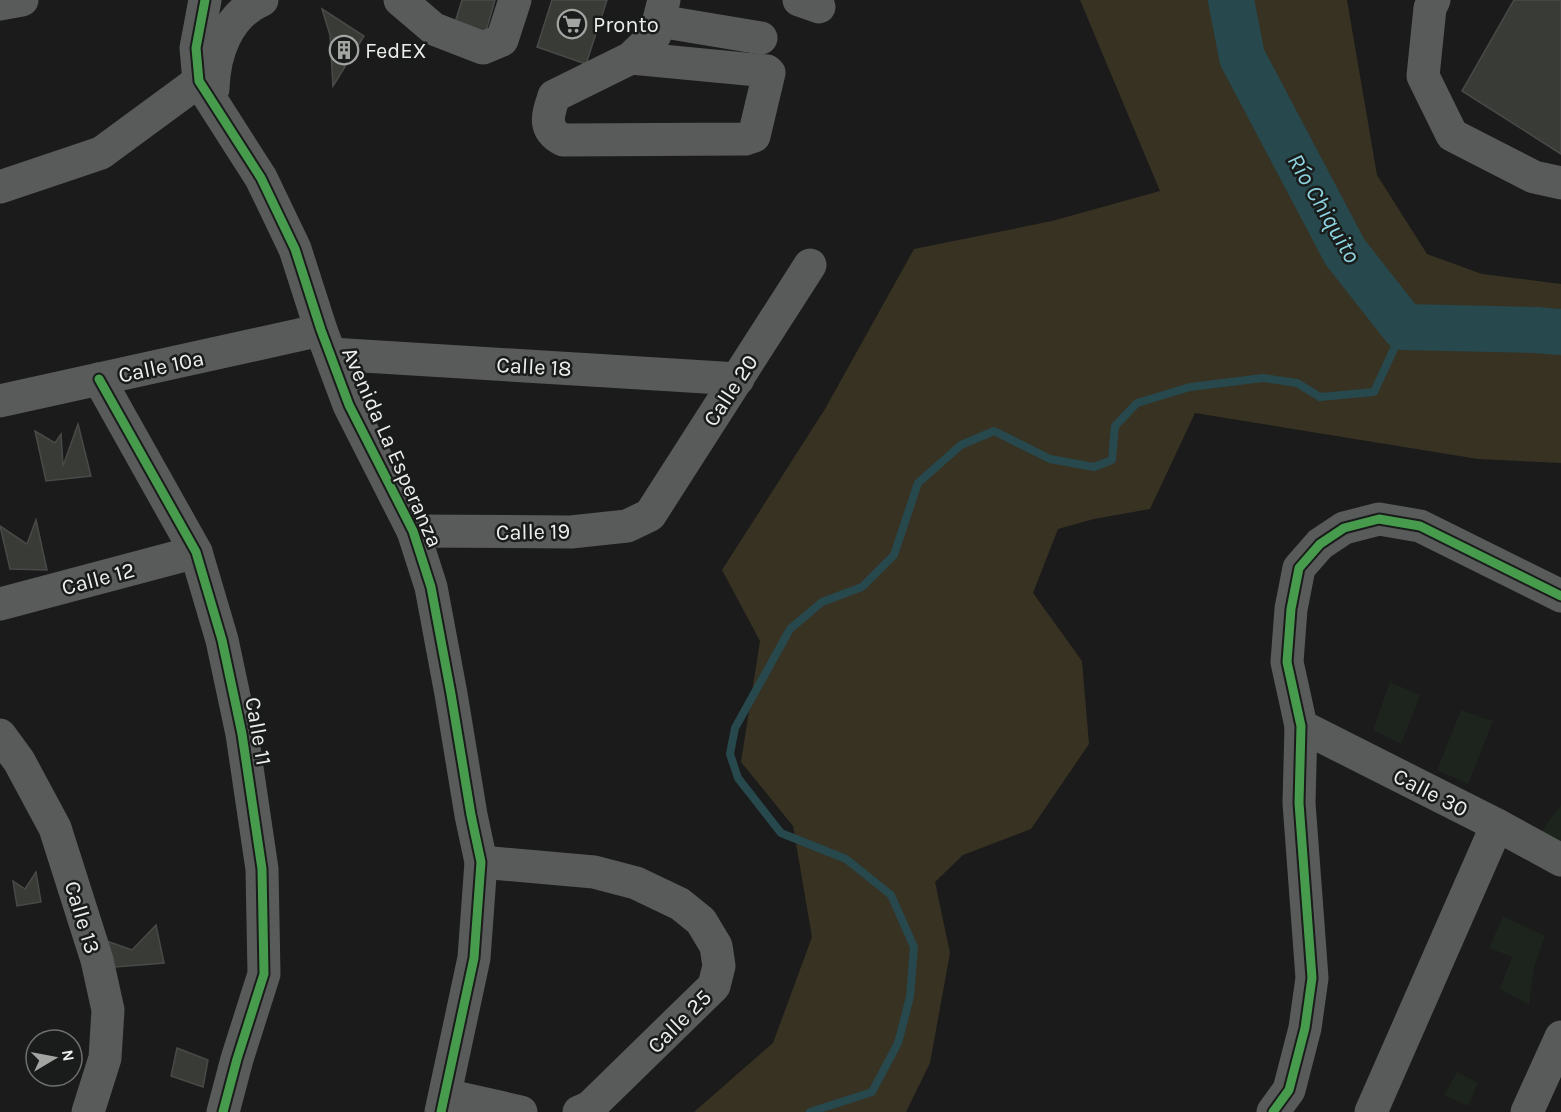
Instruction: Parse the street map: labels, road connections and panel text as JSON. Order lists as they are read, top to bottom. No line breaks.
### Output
{"streets":{"street":["Calle 10a","Calle 18","Calle 20","Avenida La Esperanza","Calle 19","Calle 12","Calle 11","Calle 30","Calle 13","Calle 25"]},"crossings":[["Calle 10a","Calle 18"],["Calle 10a","Avenida La Esperanza"],["Calle 10a","Calle 11"],["Calle 18","Calle 20"],["Calle 18","Avenida La Esperanza"],["Calle 20","Calle 19"],["Avenida La Esperanza","Calle 19"],["Avenida La Esperanza","Calle 25"],["Calle 12","Calle 11"]],"water":["Río Chiquito"],"places":{"supermarket":["Pronto"],"building":["FedEX"]},"north":"right"}
